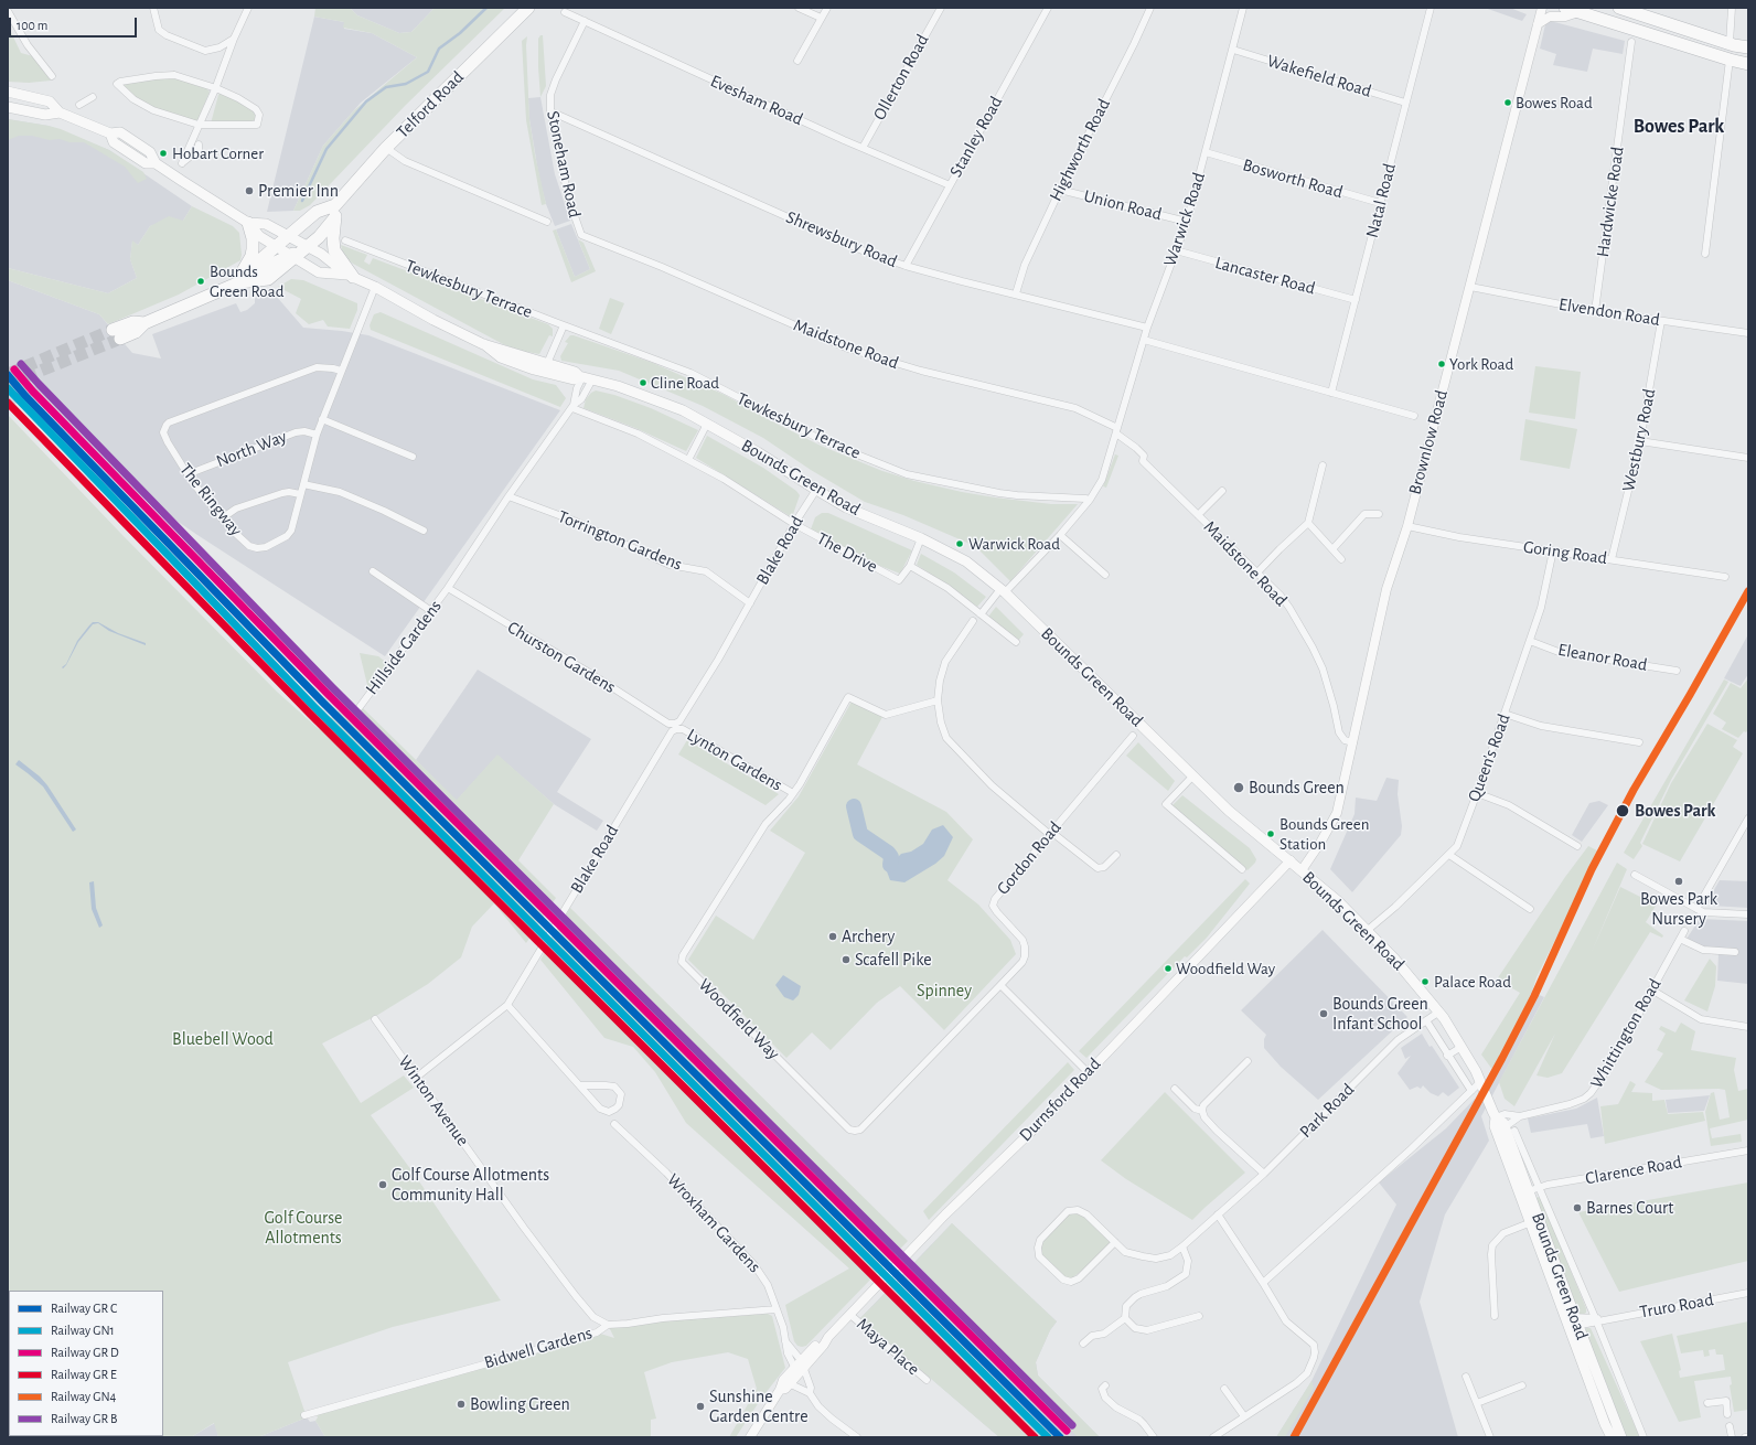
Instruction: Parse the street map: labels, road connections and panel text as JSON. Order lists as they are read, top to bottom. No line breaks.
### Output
{"streets":{"highway":["Telford Road"],"main road":["Brownlow Road","Bounds Green Road","Durnsford Road"],"street":["Wakefield Road","Ollerton Road","Evesham Road","Stanley Road","Highworth Road","Stoneham Road","Bosworth Road","Natal Road","Hardwicke Road","Union Road","Warwick Road","Shrewsbury Road","Lancaster Road","Tewkesbury Terrace","Elvendon Road","Maidstone Road","Westbury Road","North Way","The Ringway","Torrington Gardens","Blake Road","The Drive","Goring Road","Hillside Gardens","Churston Gardens","Eleanor Road","Queen's Road","Lynton Gardens","Gordon Road","Woodfield Way","Whittington Road","Winton Avenue","Park Road","Clarence Road","Wroxham Gardens","Truro Road","Maya Place","Bidwell Gardens"]},"crossings":[["Wakefield Road","Natal Road"],["Wakefield Road","Warwick Road"],["Ollerton Road","Evesham Road"],["Evesham Road","Stanley Road"],["Evesham Road","Stoneham Road"],["Telford Road","Bounds Green Road"],["Stanley Road","Shrewsbury Road"],["Highworth Road","Union Road"],["Highworth Road","Shrewsbury Road"],["Stoneham Road","Shrewsbury Road"],["Stoneham Road","Maidstone Road"],["Bosworth Road","Natal Road"],["Bosworth Road","Warwick Road"],["Natal Road","Lancaster Road"],["Hardwicke Road","Elvendon Road"],["Union Road","Warwick Road"],["Warwick Road","Shrewsbury Road"],["Warwick Road","Lancaster Road"],["Warwick Road","Tewkesbury Terrace"],["Warwick Road","Maidstone Road"],["Elvendon Road","Westbury Road"],["Elvendon Road","Brownlow Road"],["Maidstone Road","Brownlow Road"],["Westbury Road","Goring Road"],["Brownlow Road","Bounds Green Road"],["Brownlow Road","Goring Road"],["North Way","The Ringway"],["Bounds Green Road","The Ringway"],["Bounds Green Road","Blake Road"],["Bounds Green Road","The Drive"],["Bounds Green Road","Queen's Road"],["Bounds Green Road","Whittington Road"],["Bounds Green Road","Durnsford Road"],["Bounds Green Road","Park Road"],["Bounds Green Road","Clarence Road"],["Bounds Green Road","Truro Road"],["Torrington Gardens","Blake Road"],["Blake Road","The Drive"],["Blake Road","Churston Gardens"],["Blake Road","Lynton Gardens"],["Blake Road","Winton Avenue"],["Goring Road","Queen's Road"],["Hillside Gardens","Churston Gardens"],["Churston Gardens","Lynton Gardens"],["Eleanor Road","Queen's Road"],["Lynton Gardens","Woodfield Way"],["Gordon Road","Woodfield Way"],["Durnsford Road","Wroxham Gardens"],["Durnsford Road","Maya Place"],["Winton Avenue","Bidwell Gardens"],["Wroxham Gardens","Bidwell Gardens"]],"districts":["Bowes Park"],"parks":["Spinney","Bluebell Wood","Golf Course Allotments"],"places":["Bowes Road","Hobart Corner","Premier Inn","Bounds Green Road","York Road","Cline Road","Warwick Road","Bounds Green","Bowes Park","Bounds Green Station","Bowes Park Nursery","Archery","Scafell Pike","Woodfield Way","Palace Road","Bounds Green Infant School","Golf Course Allotments Community Hall","Barnes Court","Bowling Green","Sunshine Garden Centre"],"lines":["rail line GN1","rail line GN4"],"legend":["Railway GR C","Railway GN1","Railway GR D","Railway GR E","Railway GN4","Railway GR B"],"scale_bar":"100 m"}
